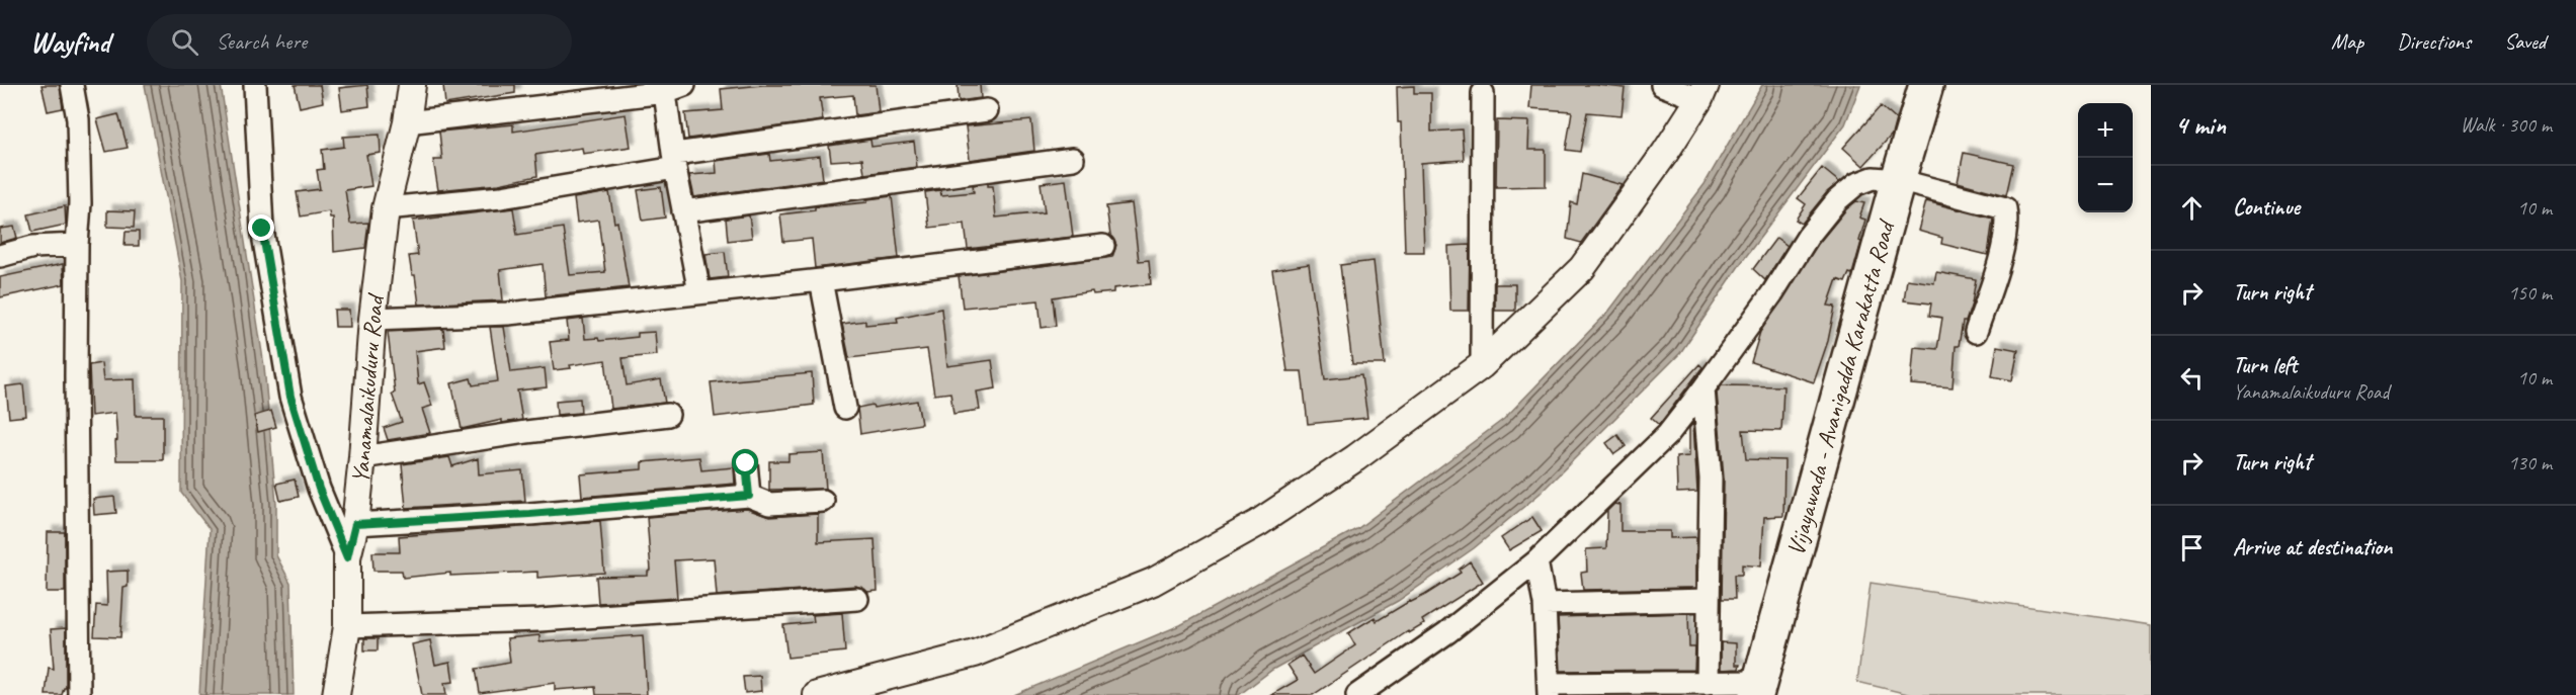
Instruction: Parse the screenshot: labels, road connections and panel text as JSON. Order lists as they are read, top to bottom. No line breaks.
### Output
{"streets":{"main road":["Vijayawada - Avanigadda Karakatta Road"],"street":["Yanamalaikuduru Road"]},"page":{"header":"Wayfind","search":"Search here","nav":["Map","Directions","Saved"],"heading":["4 min","Walk · 300 m"],"map_buttons":["+","−"],"list":[["Continue","10 m"],["Turn right","150 m"],["Turn left","Yanamalaikuduru Road","10 m"],["Turn right","130 m"],"Arrive at destination"]}}
